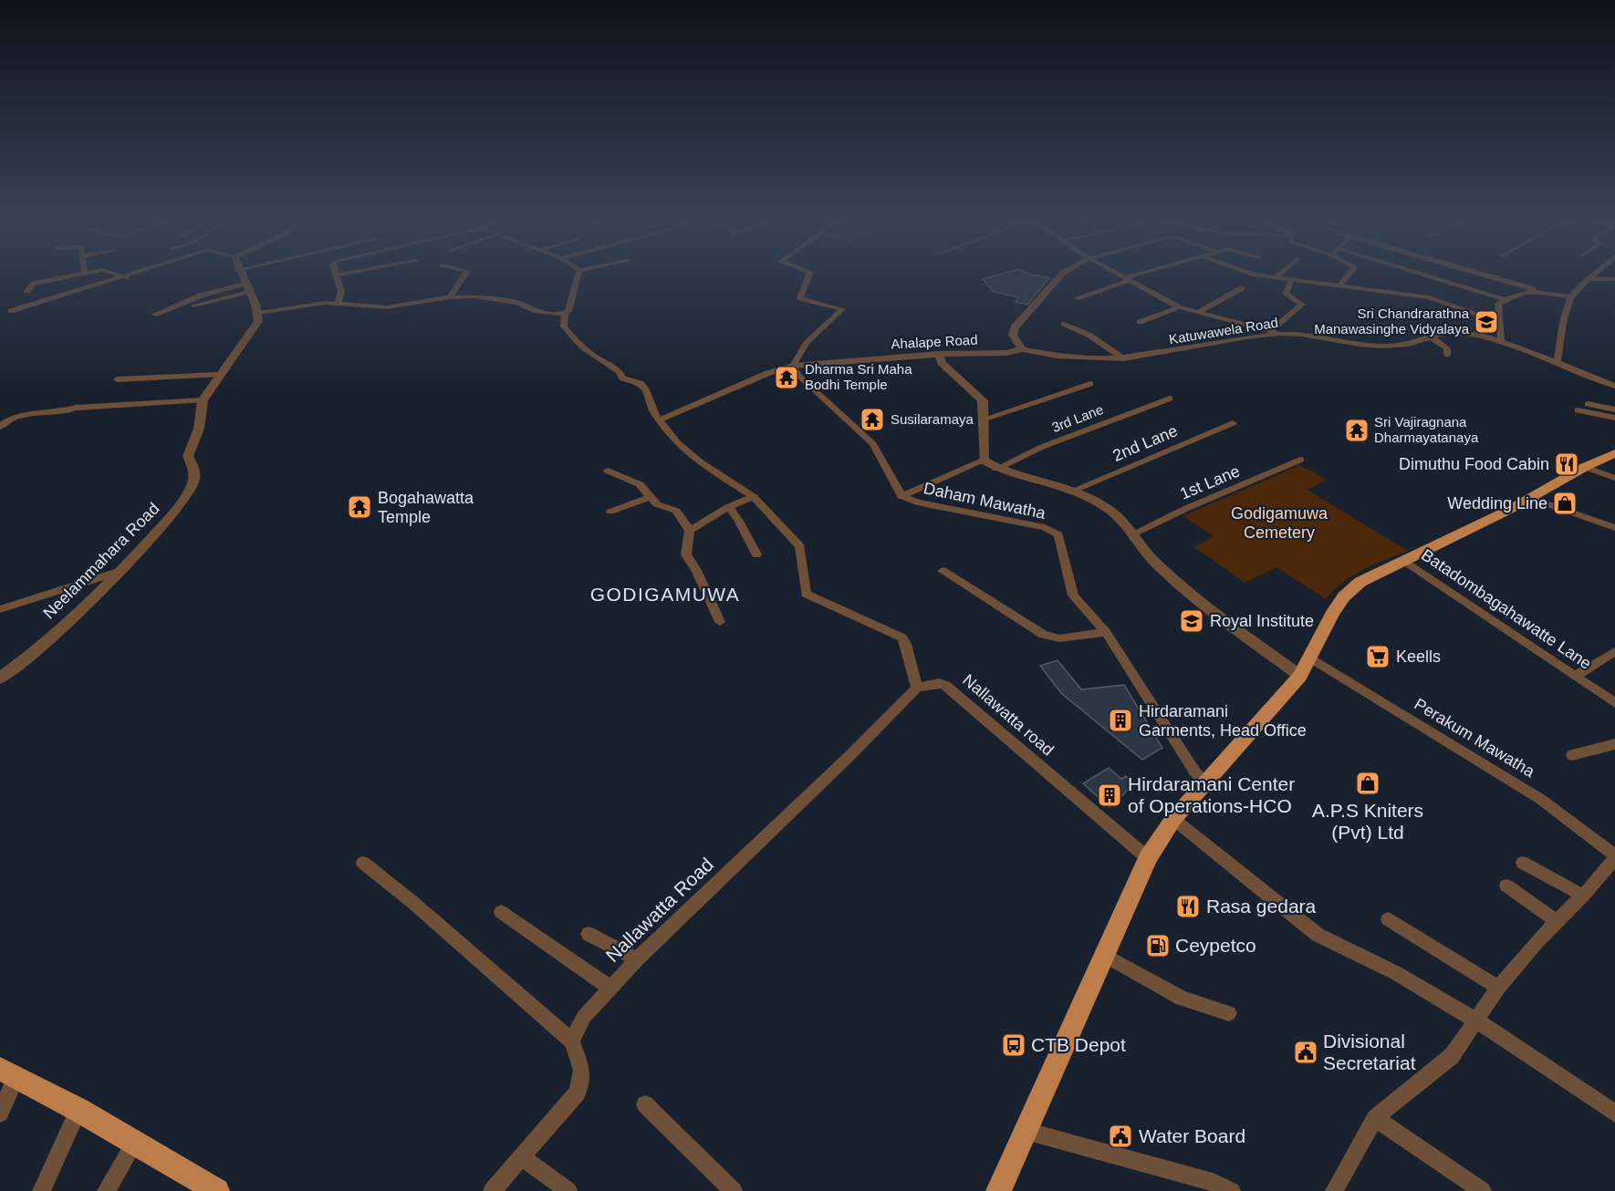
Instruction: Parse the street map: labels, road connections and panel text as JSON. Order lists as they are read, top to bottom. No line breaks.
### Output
{"streets":{"street":["Katuwawela Road","Ahalape Road","3rd Lane","2nd Lane","1st Lane","Daham Mawatha","Neelammahara Road","Batadombagahawatte Lane","Nallawatta road","Perakum Mawatha","Nallawatta Road"]},"crossings":[["Katuwawela Road","Ahalape Road"],["Ahalape Road","Daham Mawatha"],["Nallawatta road","Nallawatta Road"]],"districts":["GODIGAMUWA"],"parks":["Godigamuwa Cemetery"],"places":{"school or university":["Sri Chandrarathna Manawasinghe Vidyalaya","Royal Institute"],"temple":["Dharma Sri Maha Bodhi Temple","Susilaramaya","Sri Vajiragnana Dharmayatanaya","Bogahawatta Temple"],"restaurant":["Dimuthu Food Cabin","Rasa gedara"],"shop":["Wedding Line","A.P.S Kniters (Pvt) Ltd"],"supermarket":["Keells"],"building":["Hirdaramani Garments, Head Office","Hirdaramani Center of Operations-HCO"],"fuel station":["Ceypetco"],"bus stop":["CTB Depot"],"public building":["Divisional Secretariat","Water Board"]}}
